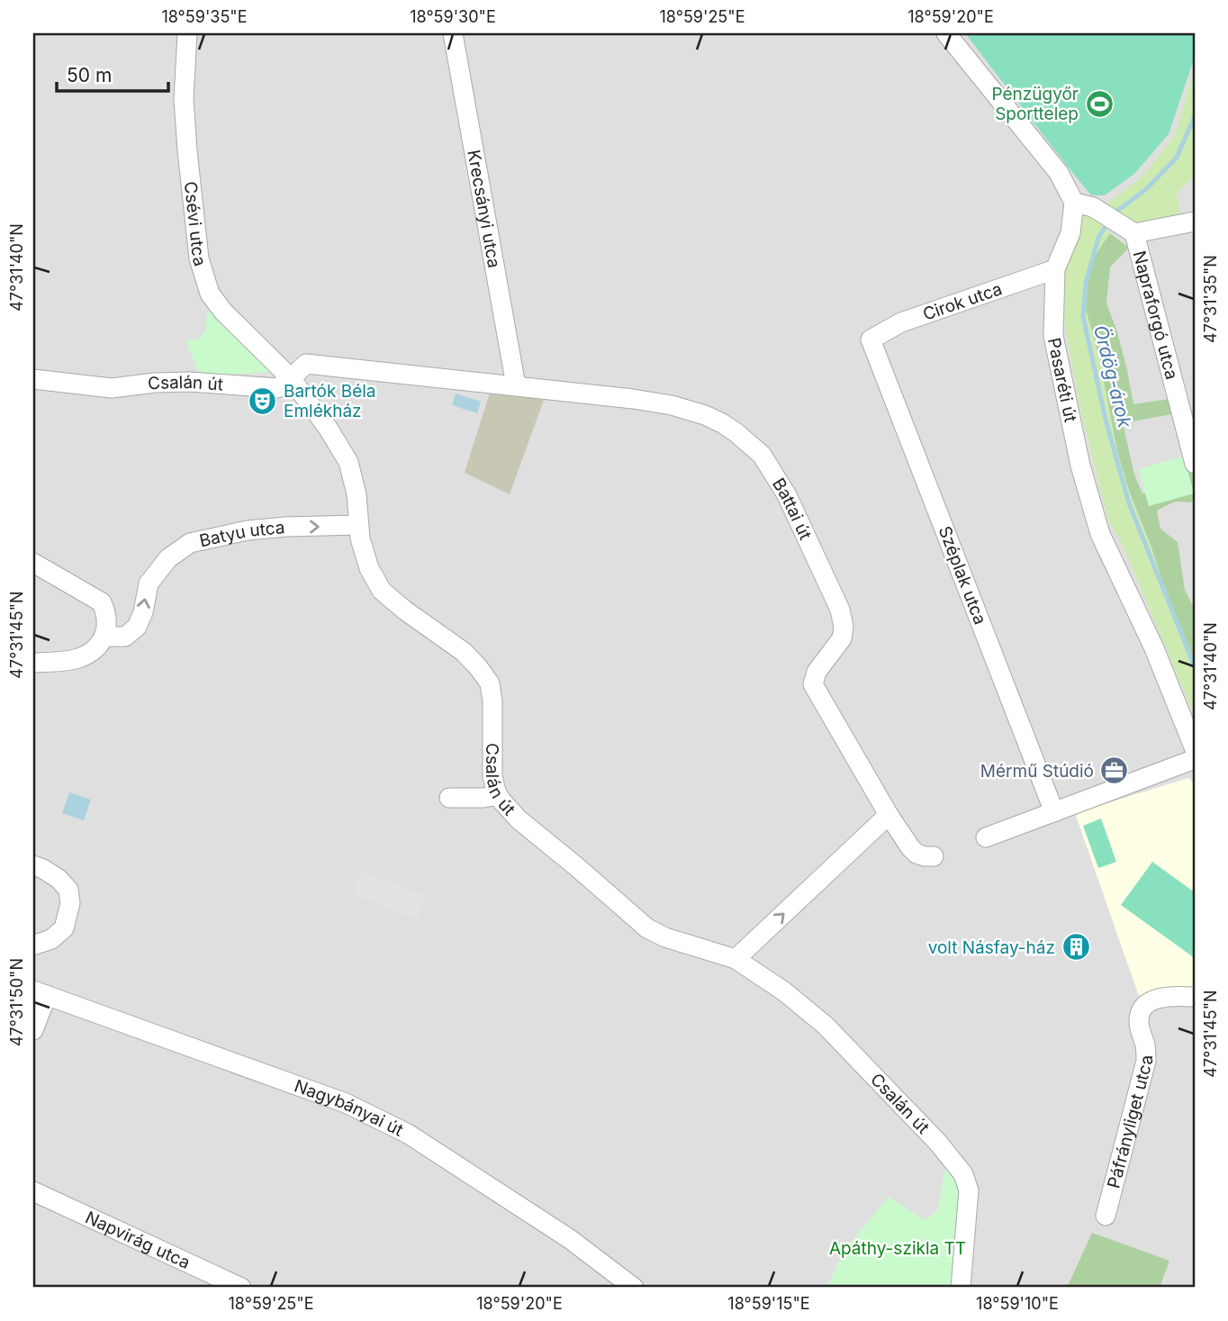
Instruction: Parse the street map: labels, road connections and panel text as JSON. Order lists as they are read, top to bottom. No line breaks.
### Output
{"streets":{"street":["Krecsányi utca","Csévi utca","Cirok utca","Napraforgó utca","Pasaréti út","Csalán út","Battai út","Batyu utca","Széplak utca","Nagybányai út","Páfrányliget utca","Napvirág utca"]},"crossings":[["Krecsányi utca","Battai út"],["Csévi utca","Csalán út"],["Csévi utca","Battai út"],["Cirok utca","Pasaréti út"],["Cirok utca","Széplak utca"],["Napraforgó utca","Pasaréti út"],["Csalán út","Battai út"],["Csalán út","Batyu utca"]],"one_way":["Batyu utca"],"water":["Ördög-árok"],"parks":["Apáthy-szikla TT"],"places":{"sports":["Pénzügyőr Sporttelep"],"theatre":["Bartók Béla Emlékház"],"office":["Mérmű Stúdió"],"building":["volt Násfay-ház"]},"scale_bar":"50 m","coordinates":["18°59'35\"E","18°59'30\"E","18°59'25\"E","18°59'20\"E","47°31'40\"N","47°31'35\"N","47°31'45\"N","47°31'50\"N","18°59'15\"E","18°59'10\"E"]}
